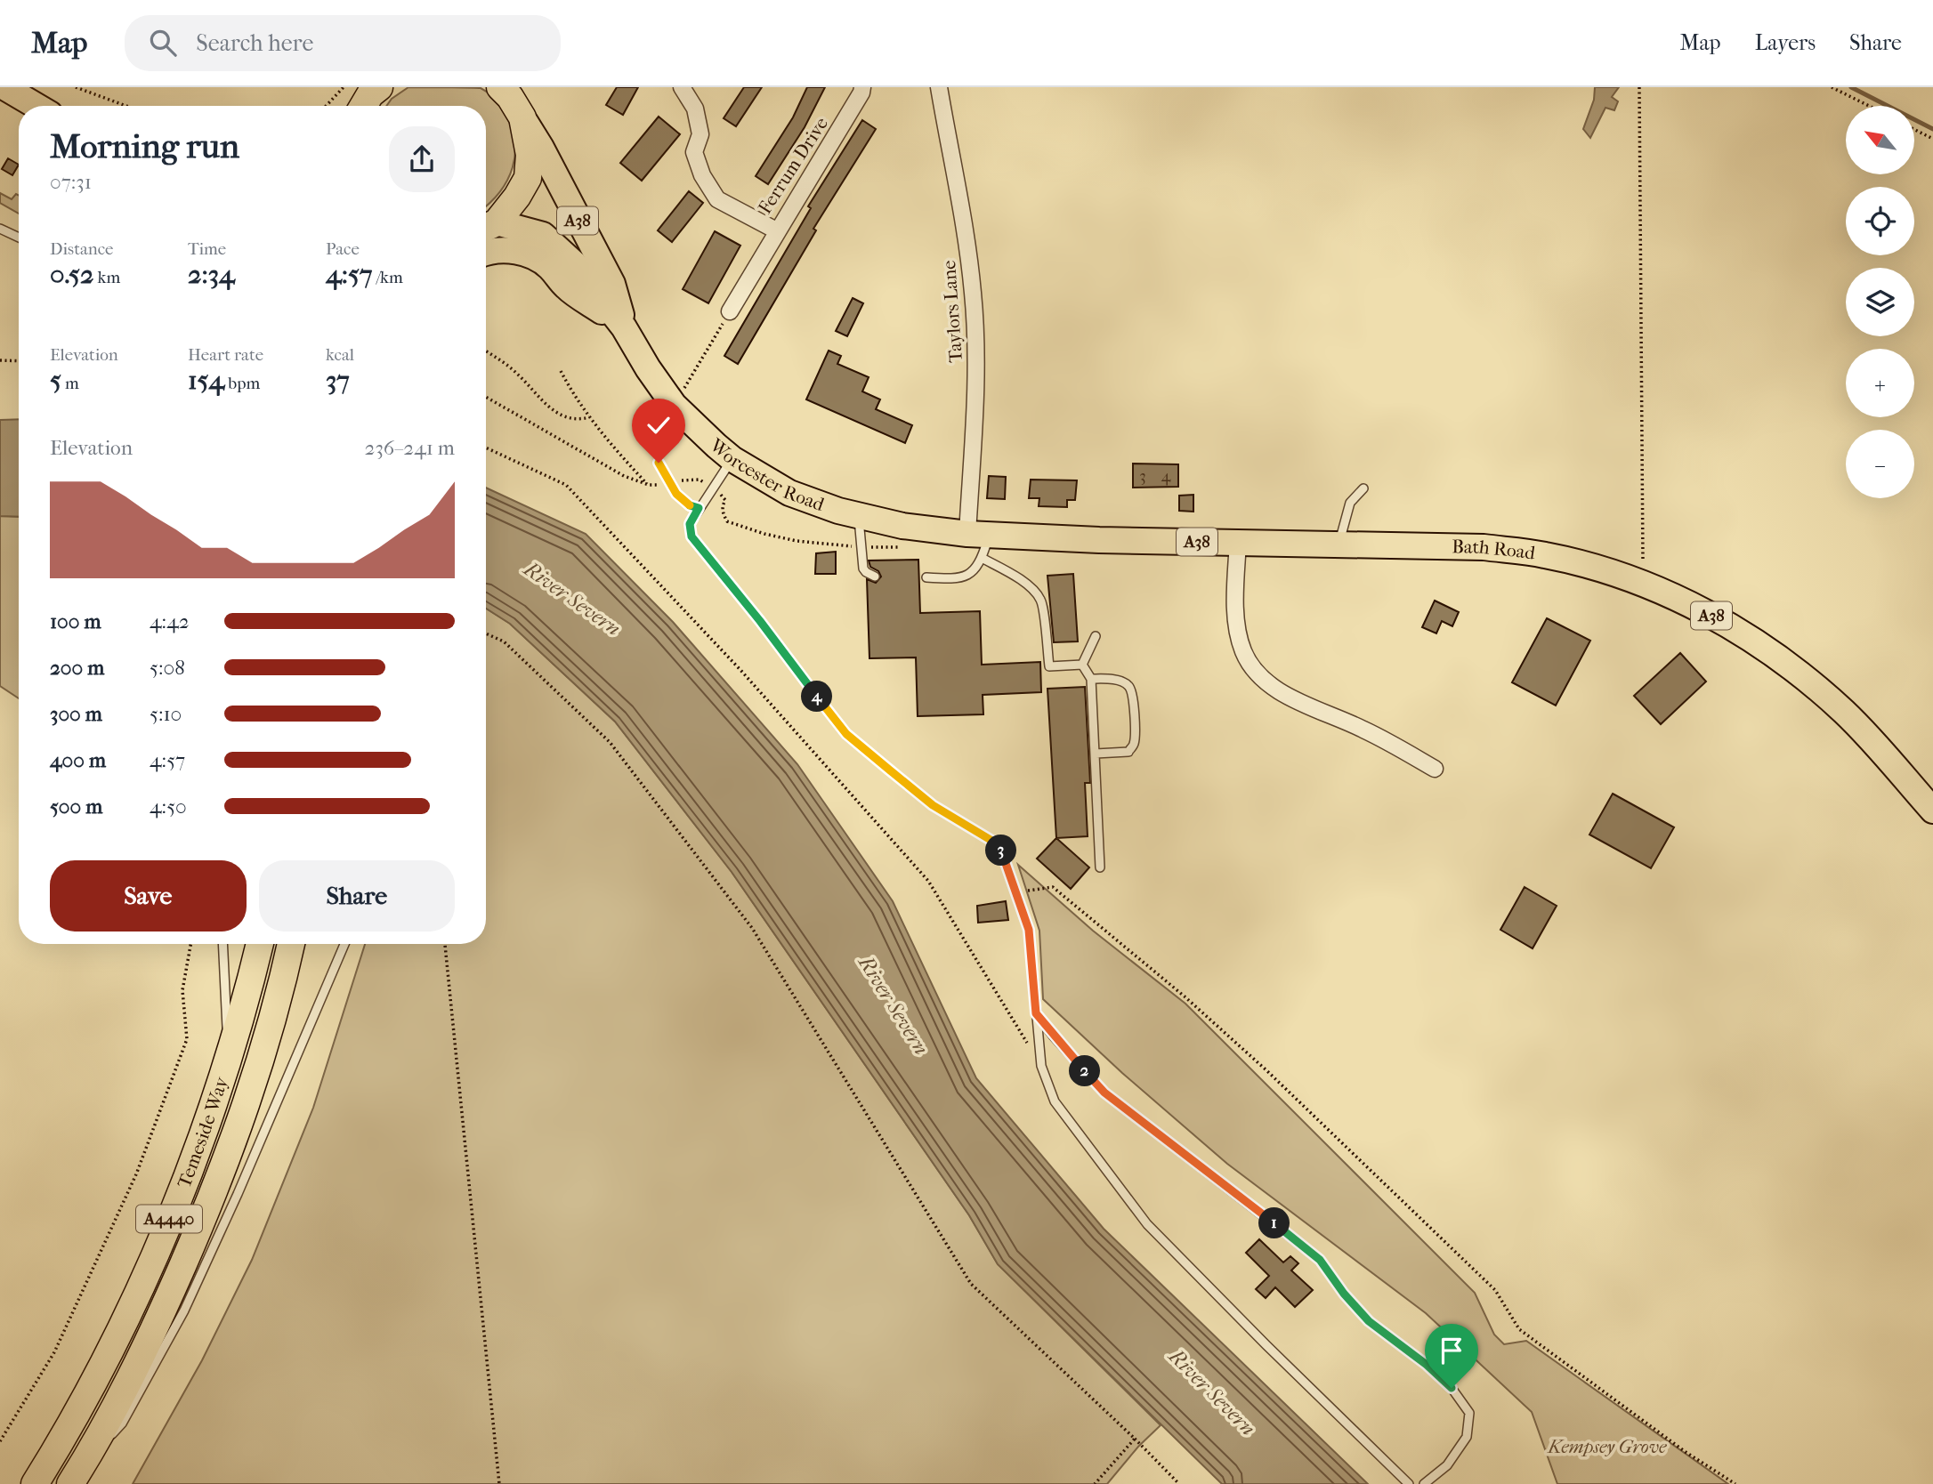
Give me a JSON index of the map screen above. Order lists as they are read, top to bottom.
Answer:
{
  "streets": {
    "highway": ["Temeside Way", "A4440"],
    "main road": ["A38", "Worcester Road", "Bath Road"],
    "street": ["Ferrum Drive", "Taylors Lane"]
  },
  "crossings": [
    ["Taylors Lane", "Worcester Road"],
    ["Taylors Lane", "Bath Road"],
    ["Worcester Road", "Bath Road"]
  ],
  "water": ["River Severn"],
  "parks": ["Kempsey Grove"],
  "house_numbers": ["3", "4"],
  "north": "top left",
  "page": {
    "header": "Map",
    "search": "Search here",
    "nav": ["Map", "Layers", "Share"],
    "map_buttons": ["+", "−"],
    "heading": ["Morning run", "07:31"],
    "stats": [
      ["Distance", "0.52 km"],
      ["Time", "2:34"],
      ["Pace", "4:57 /km"],
      ["Elevation", "5 m"],
      ["Heart rate", "154 bpm"],
      ["kcal", "37"]
    ],
    "chart": ["Elevation", "236–241 m"],
    "list": [
      {
        "name": "100 m",
        "note": "4:42"
      },
      {
        "name": "200 m",
        "note": "5:08"
      },
      {
        "name": "300 m",
        "note": "5:10"
      },
      {
        "name": "400 m",
        "note": "4:57"
      },
      {
        "name": "500 m",
        "note": "4:50"
      }
    ],
    "pins": [
      "4",
      "3",
      "2",
      "1"
    ],
    "buttons": ["Save", "Share"]
  }
}
